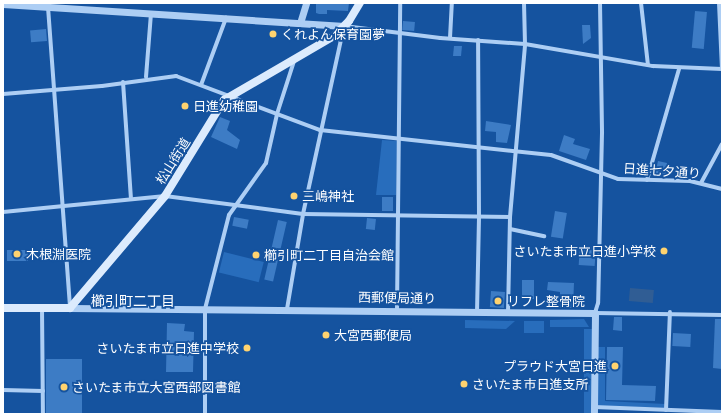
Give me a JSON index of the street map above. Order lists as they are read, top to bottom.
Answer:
{
  "streets": {
    "main road": ["松山街道"],
    "street": ["日進七夕通り", "西郵便局通り"]
  },
  "crossings": [
    ["松山街道", "日進七夕通り"],
    ["松山街道", "西郵便局通り"]
  ],
  "districts": ["櫛引町二丁目"],
  "places": [
    "くれよん保育園夢",
    "日進幼稚園",
    "三嶋神社",
    "さいたま市立日進小学校",
    "木根淵医院",
    "櫛引町二丁目自治会館",
    "リフレ整骨院",
    "大宮西郵便局",
    "さいたま市立日進中学校",
    "プラウド大宮日進",
    "さいたま市日進支所",
    "さいたま市立大宮西部図書館"
  ]
}
